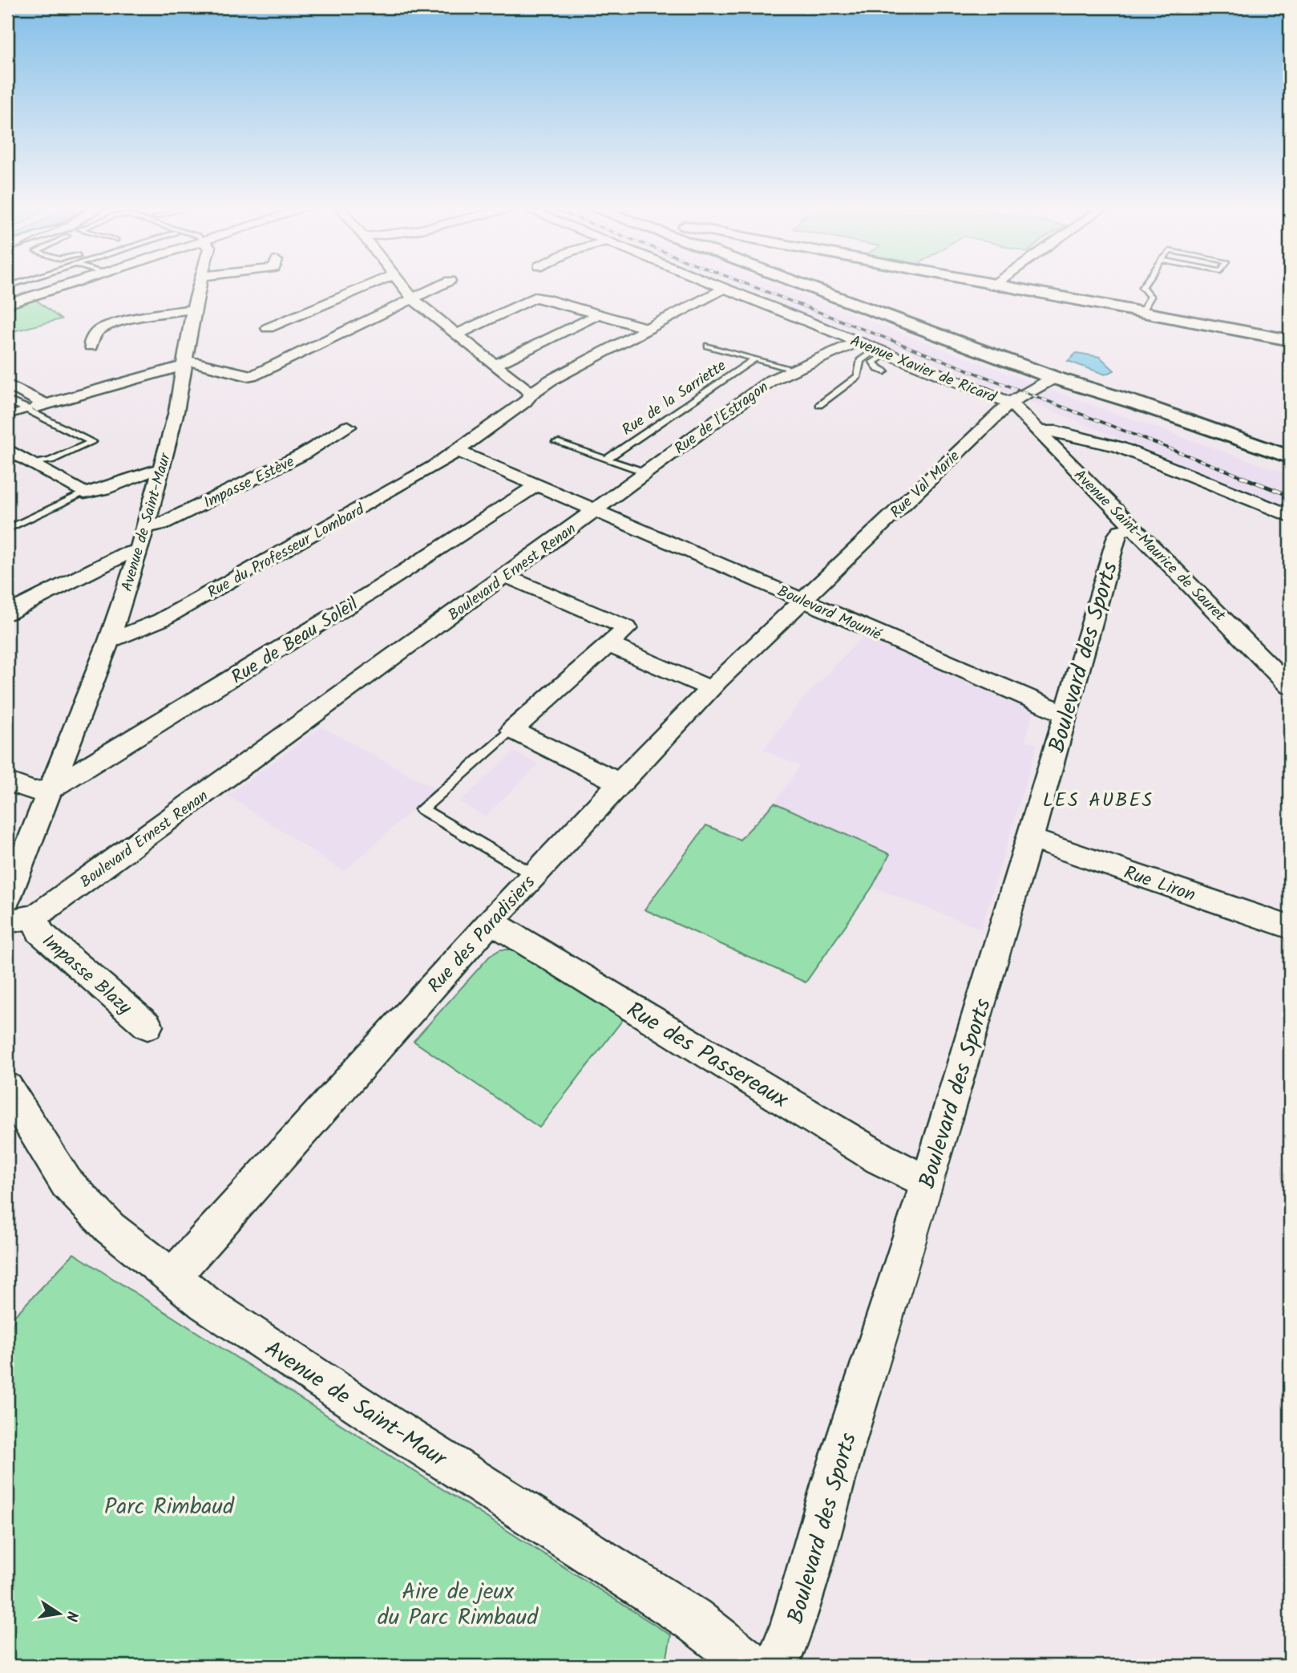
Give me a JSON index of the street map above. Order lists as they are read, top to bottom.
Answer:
{
  "streets": {
    "street": [
      "Avenue Xavier de Ricard",
      "Rue de l'Estragon",
      "Impasse Estève",
      "Rue Val Marie",
      "Avenue de Saint-Maur",
      "Avenue Saint-Maurice de Sauret",
      "Rue du Professeur Lombard",
      "Boulevard Ernest Renan",
      "Boulevard Mounié",
      "Rue de Beau Soleil",
      "Boulevard des Sports",
      "Rue Liron",
      "Rue des Paradisiers",
      "Impasse Blazy",
      "Rue des Passereaux"
    ],
    "lane": ["Rue de la Sarriette"]
  },
  "crossings": [
    ["Avenue Xavier de Ricard", "Rue de l'Estragon"],
    ["Avenue Xavier de Ricard", "Rue Val Marie"],
    ["Avenue Xavier de Ricard", "Avenue Saint-Maurice de Sauret"],
    ["Rue de l'Estragon", "Boulevard Ernest Renan"],
    ["Rue de l'Estragon", "Boulevard Mounié"],
    ["Impasse Estève", "Avenue de Saint-Maur"],
    ["Rue Val Marie", "Avenue Saint-Maurice de Sauret"],
    ["Rue Val Marie", "Boulevard Mounié"],
    ["Rue Val Marie", "Rue des Paradisiers"],
    ["Avenue de Saint-Maur", "Rue du Professeur Lombard"],
    ["Avenue de Saint-Maur", "Rue de Beau Soleil"],
    ["Avenue de Saint-Maur", "Rue des Paradisiers"],
    ["Avenue Saint-Maurice de Sauret", "Boulevard des Sports"],
    ["Rue du Professeur Lombard", "Boulevard Ernest Renan"],
    ["Boulevard Ernest Renan", "Boulevard Mounié"],
    ["Boulevard Ernest Renan", "Rue de Beau Soleil"],
    ["Boulevard Ernest Renan", "Impasse Blazy"],
    ["Boulevard Mounié", "Boulevard des Sports"],
    ["Boulevard Mounié", "Rue des Paradisiers"],
    ["Boulevard des Sports", "Rue Liron"],
    ["Boulevard des Sports", "Rue des Passereaux"],
    ["Rue des Paradisiers", "Rue des Passereaux"]
  ],
  "districts": ["LES AUBES"],
  "parks": ["Parc Rimbaud", "Aire de jeux du Parc Rimbaud"],
  "north": "right"
}
